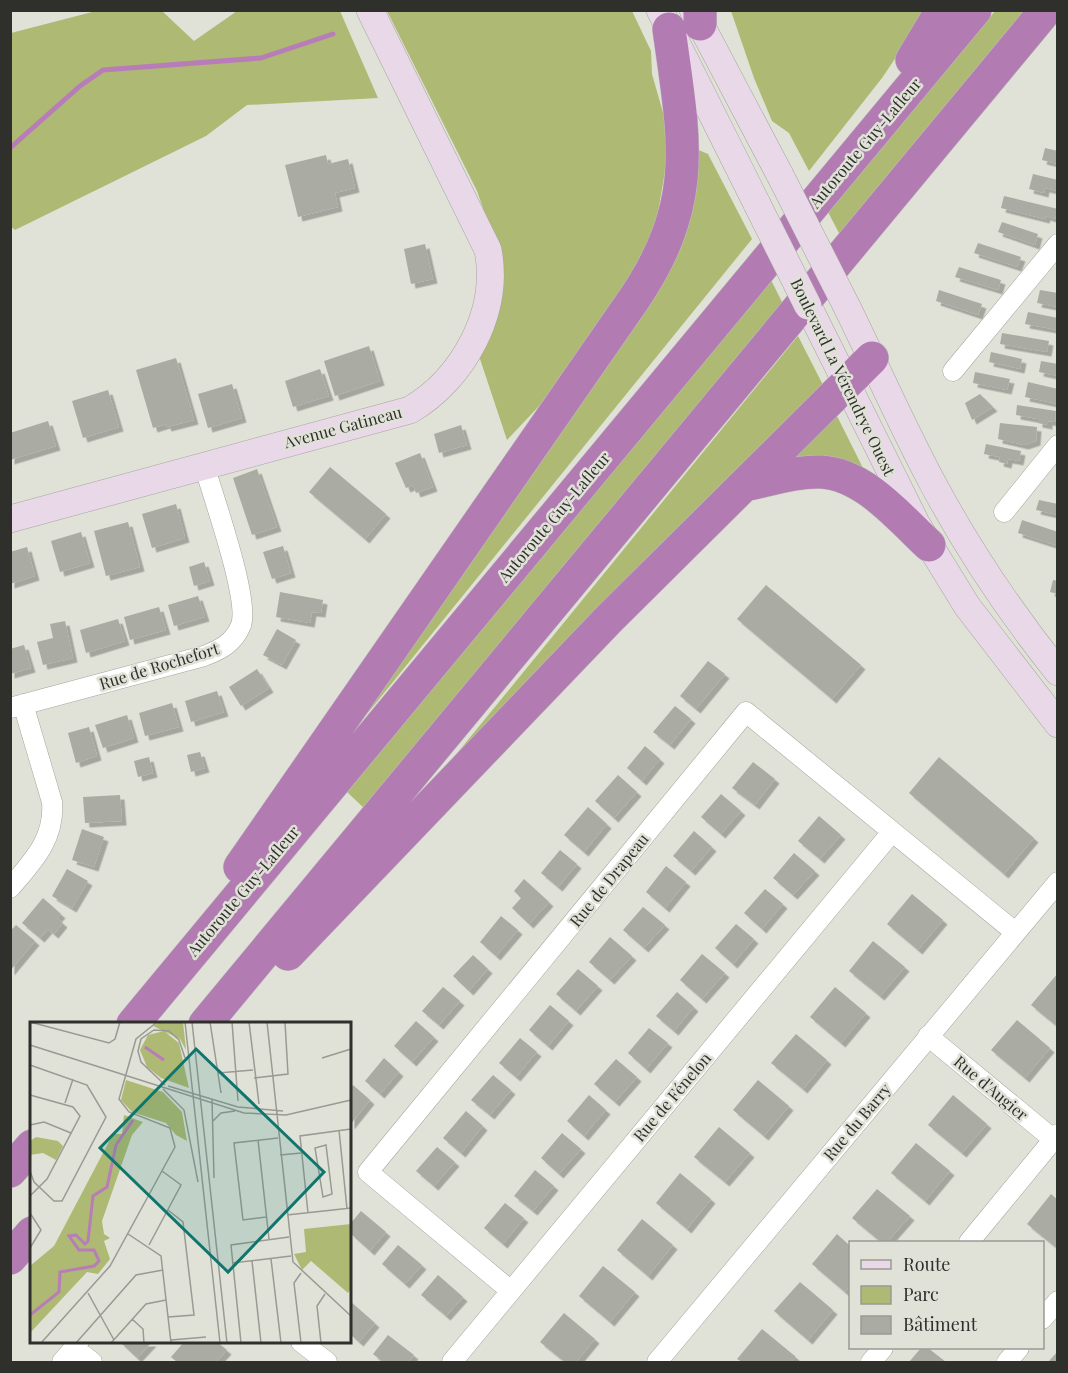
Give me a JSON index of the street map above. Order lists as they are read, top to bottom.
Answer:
{
  "streets": {
    "highway": ["Autoroute Guy-Lafleur"],
    "main road": ["Boulevard La Vérendrye Ouest", "Avenue Gatineau"],
    "street": [
      "Rue de Rochefort",
      "Rue de Drapeau",
      "Rue d'Augier",
      "Rue de Fénelon",
      "Rue du Barry"
    ]
  },
  "crossings": [
    ["Avenue Gatineau", "Rue de Rochefort"],
    ["Rue de Drapeau", "Rue de Fénelon"],
    ["Rue de Drapeau", "Rue du Barry"],
    ["Rue d'Augier", "Rue du Barry"]
  ],
  "legend": ["Route", "Parc", "Bâtiment"]
}
